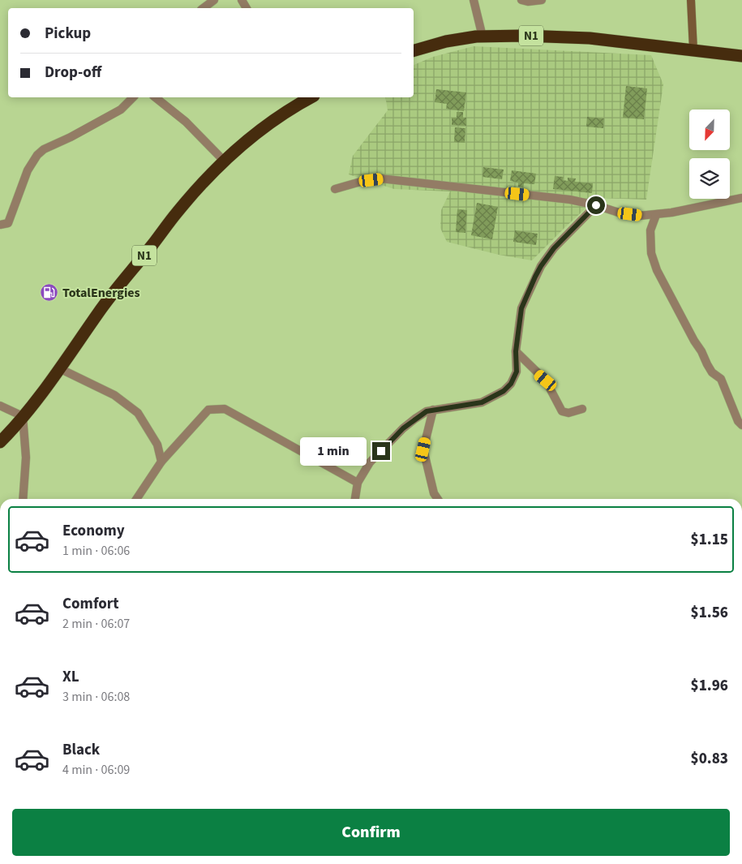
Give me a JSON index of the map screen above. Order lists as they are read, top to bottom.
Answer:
{
  "streets": {
    "highway": ["N1"]
  },
  "places": {
    "fuel station": ["TotalEnergies"]
  },
  "north": "bottom left",
  "page": {
    "banner": ["Pickup", "Drop-off"],
    "bubble": "1 min",
    "list": [
      {
        "name": "Economy",
        "note": "1 min · 06:06",
        "value": "$1.15"
      },
      {
        "name": "Comfort",
        "note": "2 min · 06:07",
        "value": "$1.56"
      },
      {
        "name": "XL",
        "note": "3 min · 06:08",
        "value": "$1.96"
      },
      {
        "name": "Black",
        "note": "4 min · 06:09",
        "value": "$0.83"
      }
    ],
    "buttons": "Confirm"
  }
}
